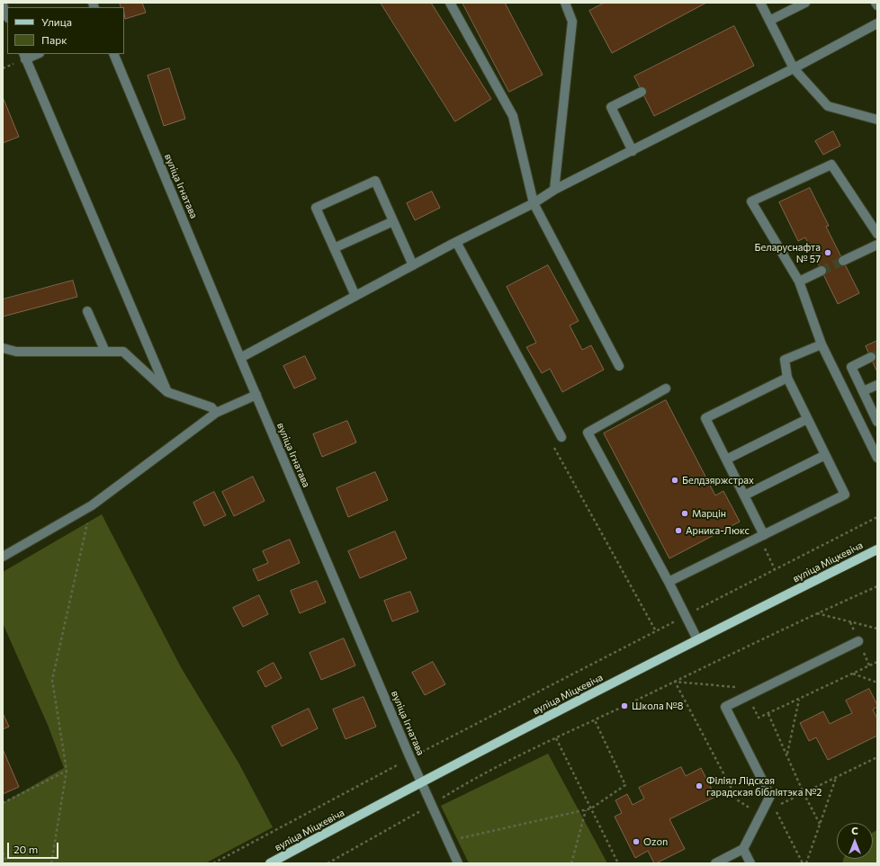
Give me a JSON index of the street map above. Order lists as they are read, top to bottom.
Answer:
{
  "streets": {
    "main road": ["вуліца Міцкевіча"],
    "street": ["вуліца Ігнатава"]
  },
  "crossings": [
    ["вуліца Ігнатава", "вуліца Міцкевіча"]
  ],
  "places": [
    "Беларуснафта № 57",
    "Белдзяржстрах",
    "Марцін",
    "Арника-Люкс",
    "Школа №8",
    "Філіял Лідская гарадская бібліятэка №2",
    "Ozon"
  ],
  "legend": ["Улица", "Парк"],
  "scale_bar": "20 m",
  "north": "top"
}
